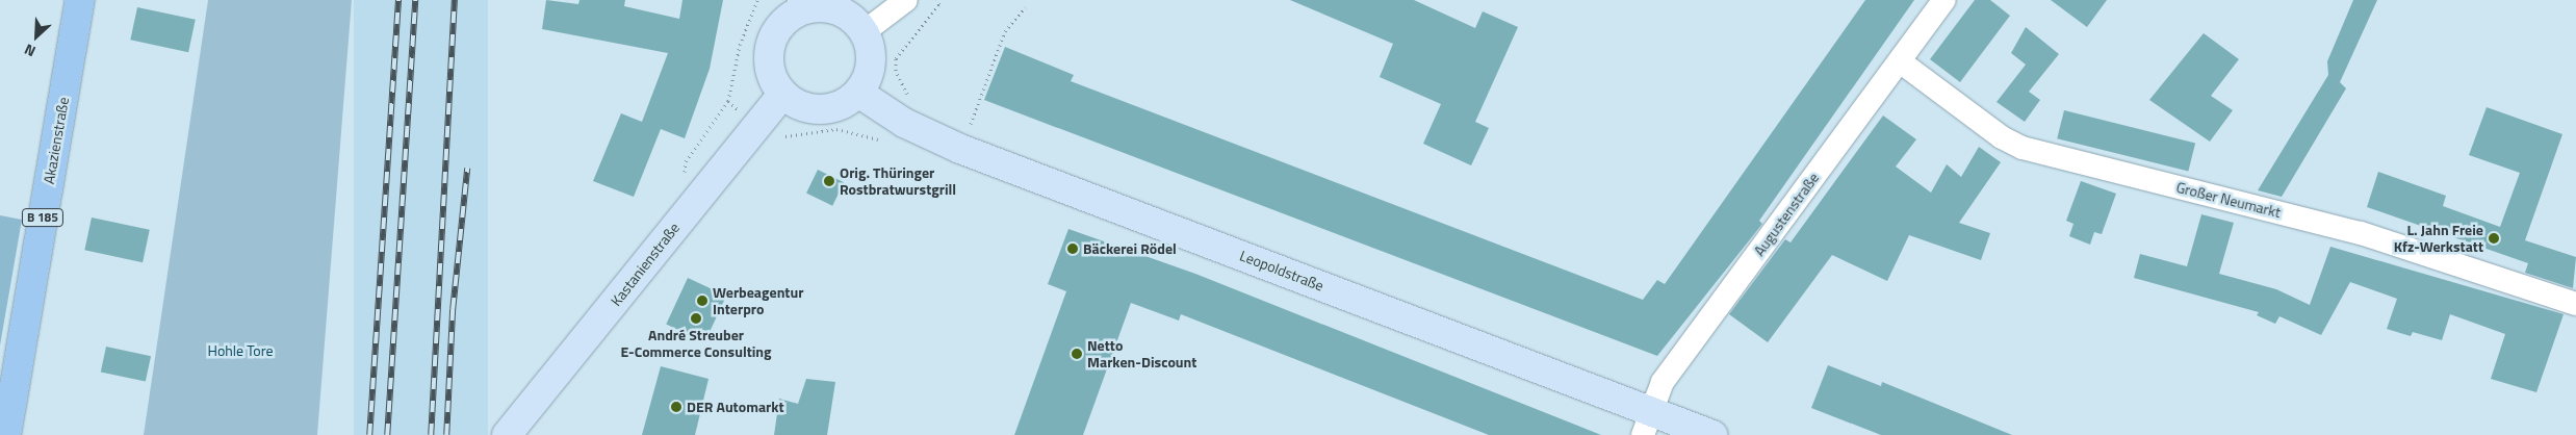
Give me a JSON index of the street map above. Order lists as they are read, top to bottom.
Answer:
{
  "streets": {
    "main road": [
      "Akazienstraße",
      "B 185",
      "Kastanienstraße",
      "Leopoldstraße"
    ],
    "street": ["Großer Neumarkt", "Augustenstraße"]
  },
  "crossings": [
    ["Großer Neumarkt", "Augustenstraße"],
    ["Augustenstraße", "Leopoldstraße"],
    ["Kastanienstraße", "Leopoldstraße"]
  ],
  "parks": ["Hohle Tore"],
  "places": [
    "Orig. Thüringer Rostbratwurstgrill",
    "L. Jahn Freie Kfz-Werkstatt",
    "Bäckerei Rödel",
    "Werbeagentur Interpro",
    "André Streuber E-Commerce Consulting",
    "Netto Marken-Discount",
    "DER Automarkt"
  ],
  "north": "bottom left"
}
